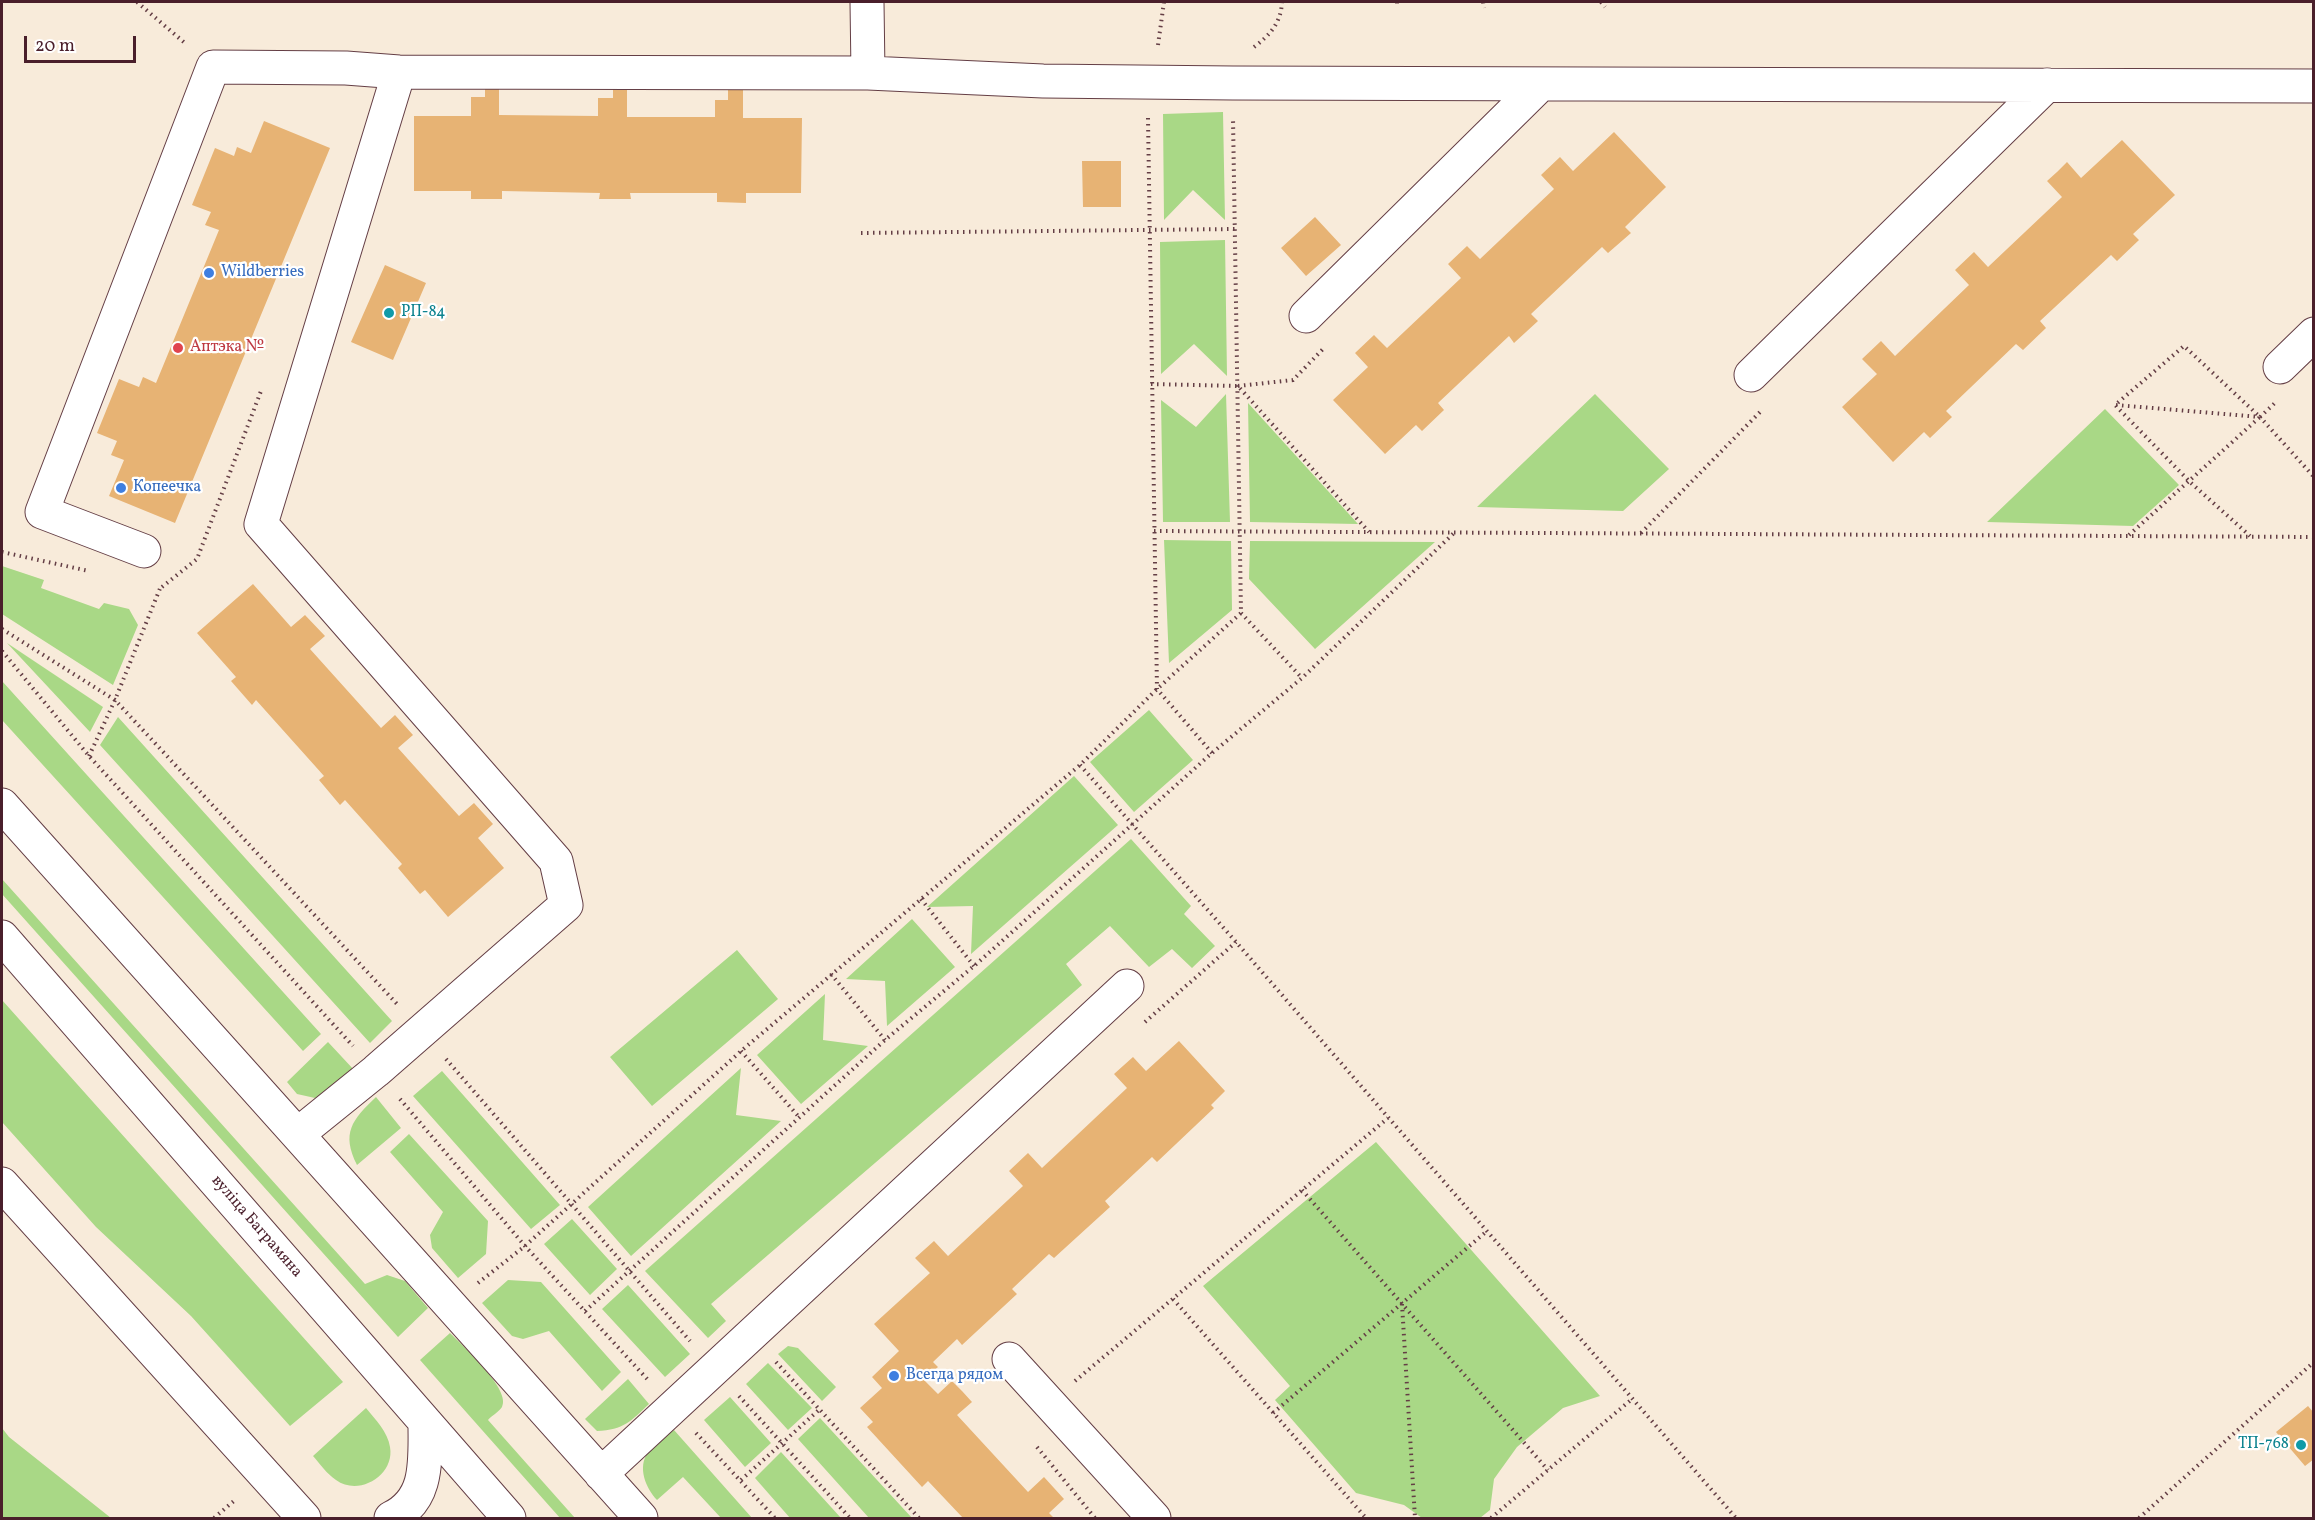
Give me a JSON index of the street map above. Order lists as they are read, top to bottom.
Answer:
{
  "streets": {
    "street": ["вуліца Баграмяна"]
  },
  "places": [
    "Wildberries",
    "РП-84",
    "Аптэка №",
    "Копеечка",
    "Всегда рядом",
    "ТП-768"
  ],
  "scale_bar": "20 m"
}
